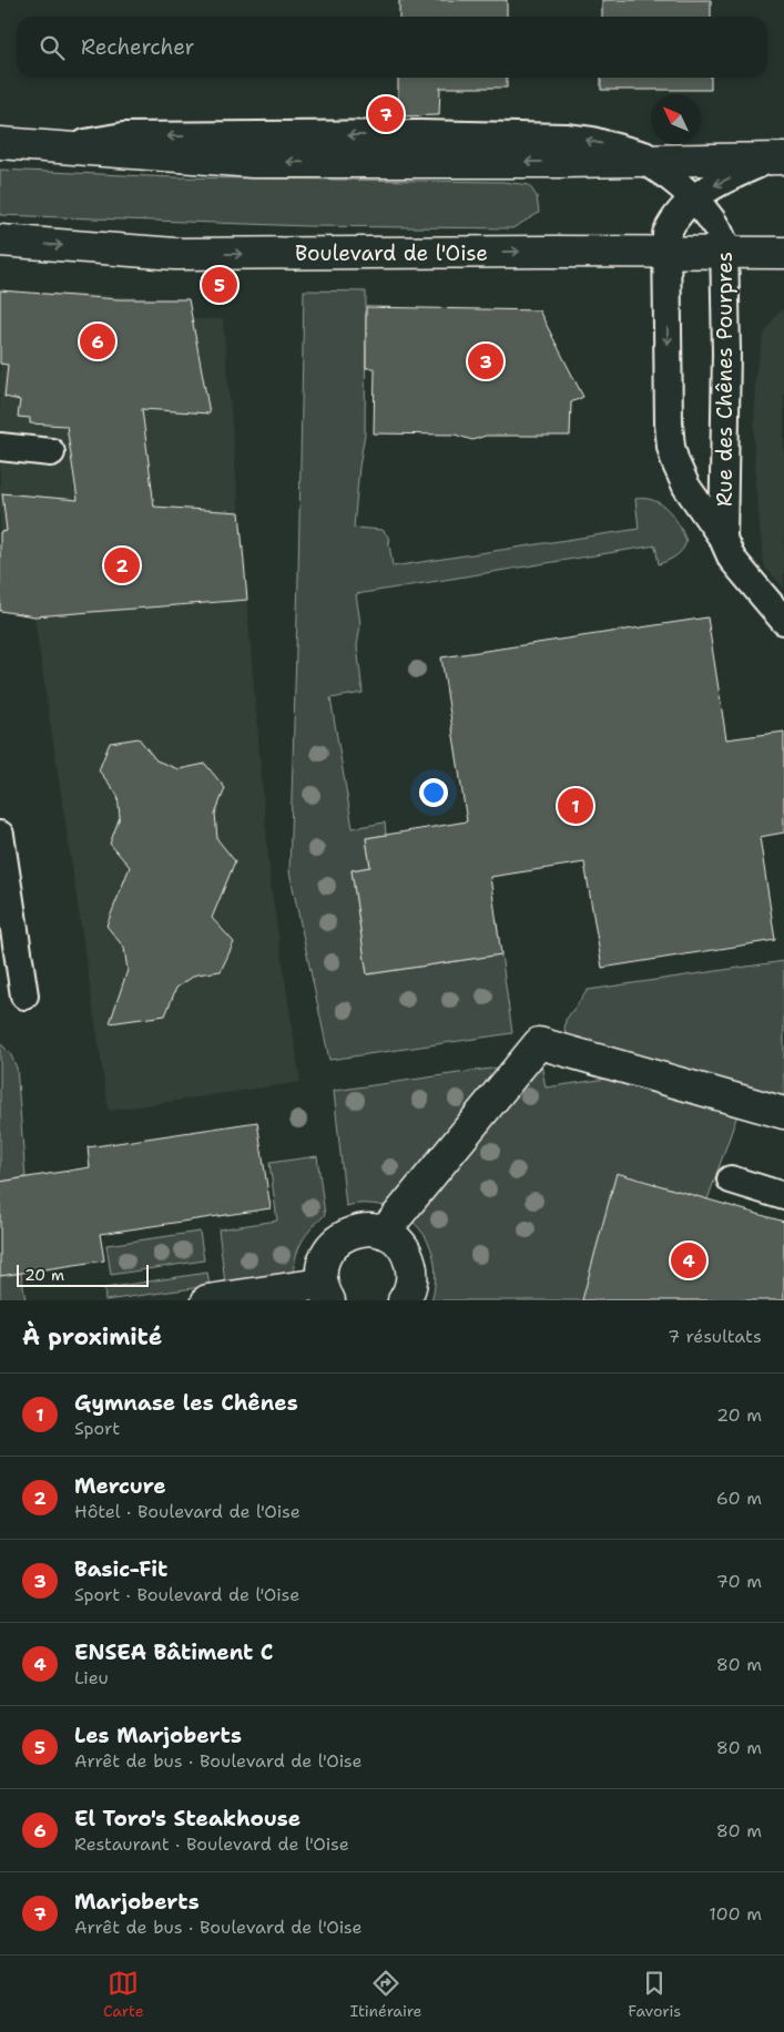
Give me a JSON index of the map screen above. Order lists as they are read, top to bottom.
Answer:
{
  "streets": {
    "main road": ["Boulevard de l'Oise"],
    "lane": ["Rue des Chênes Pourpres"]
  },
  "crossings": [
    ["Boulevard de l'Oise", "Rue des Chênes Pourpres"]
  ],
  "scale_bar": "20 m",
  "north": "top left",
  "page": {
    "search": "Rechercher",
    "pins": [
      "7",
      "5",
      "6",
      "3",
      "2",
      "1",
      "4"
    ],
    "scale": "20 m",
    "heading": ["À proximité", "7 résultats"],
    "list": [
      {
        "mark": "1",
        "name": "Gymnase les Chênes",
        "note": "Sport",
        "value": "20 m"
      },
      {
        "mark": "2",
        "name": "Mercure",
        "note": "Hôtel · Boulevard de l'Oise",
        "value": "60 m"
      },
      {
        "mark": "3",
        "name": "Basic-Fit",
        "note": "Sport · Boulevard de l'Oise",
        "value": "70 m"
      },
      {
        "mark": "4",
        "name": "ENSEA Bâtiment C",
        "note": "Lieu",
        "value": "80 m"
      },
      {
        "mark": "5",
        "name": "Les Marjoberts",
        "note": "Arrêt de bus · Boulevard de l'Oise",
        "value": "80 m"
      },
      {
        "mark": "6",
        "name": "El Toro's Steakhouse",
        "note": "Restaurant · Boulevard de l'Oise",
        "value": "80 m"
      },
      {
        "mark": "7",
        "name": "Marjoberts",
        "note": "Arrêt de bus · Boulevard de l'Oise",
        "value": "100 m"
      }
    ],
    "nav": ["Carte", "Itinéraire", "Favoris"]
  }
}
